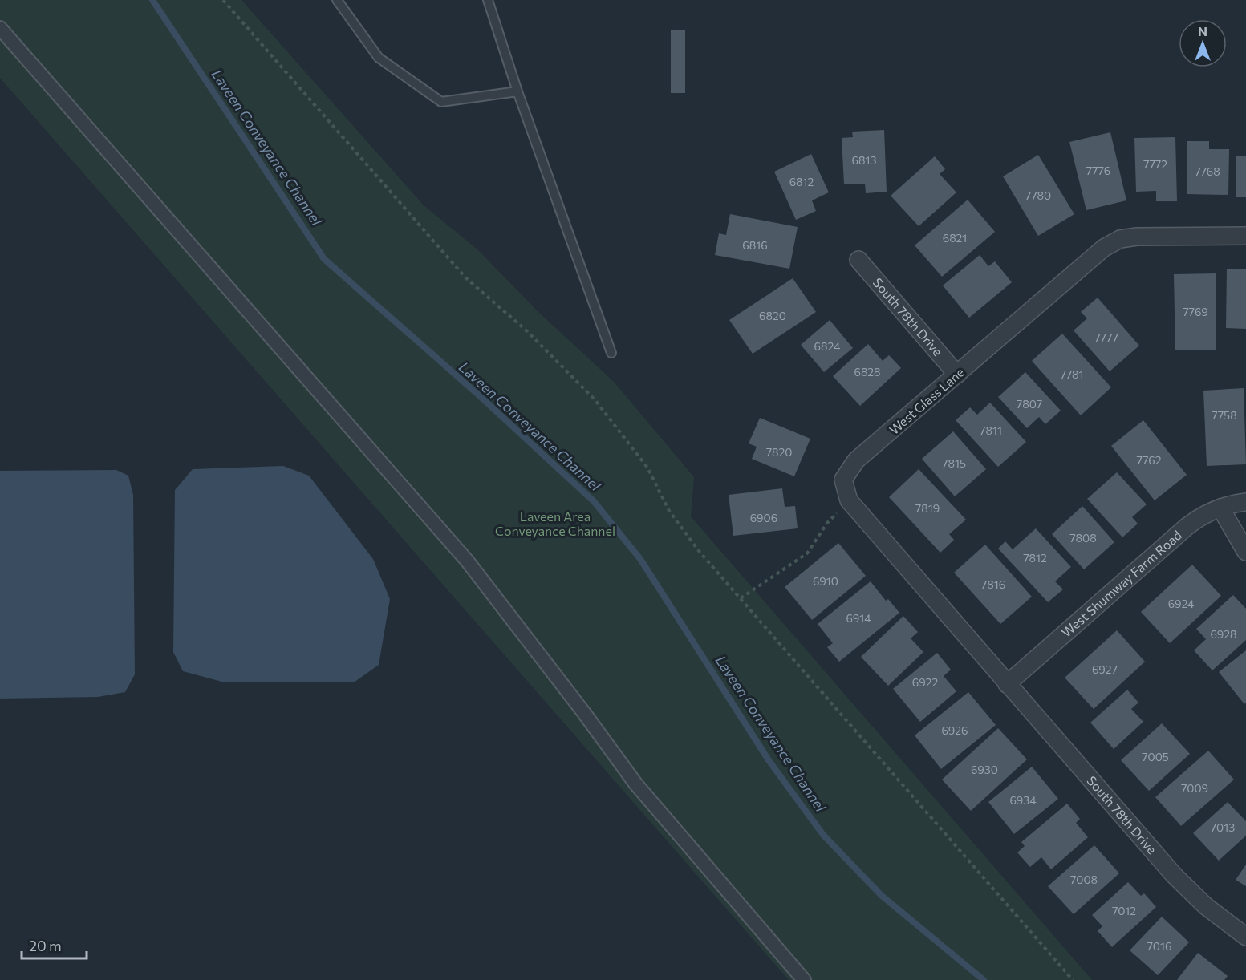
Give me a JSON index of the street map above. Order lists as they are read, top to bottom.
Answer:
{
  "streets": {
    "street": ["South 78th Drive", "West Glass Lane", "West Shumway Farm Road"]
  },
  "crossings": [
    ["South 78th Drive", "West Glass Lane"],
    ["South 78th Drive", "West Shumway Farm Road"]
  ],
  "water": ["Laveen Conveyance Channel"],
  "parks": ["Laveen Area Conveyance Channel"],
  "house_numbers": [
    "6813",
    "7772",
    "7776",
    "7768",
    "6812",
    "7780",
    "6821",
    "6816",
    "7769",
    "6820",
    "7777",
    "6824",
    "6828",
    "7781",
    "7807",
    "7758",
    "7811",
    "7820",
    "7762",
    "7815",
    "7819",
    "6906",
    "7808",
    "7812",
    "6910",
    "7816",
    "6924",
    "6914",
    "6928",
    "6927",
    "6922",
    "6926",
    "7005",
    "6930",
    "7009",
    "6934",
    "7013",
    "7008",
    "7012",
    "7016"
  ],
  "scale_bar": "20 m",
  "north": "top"
}
